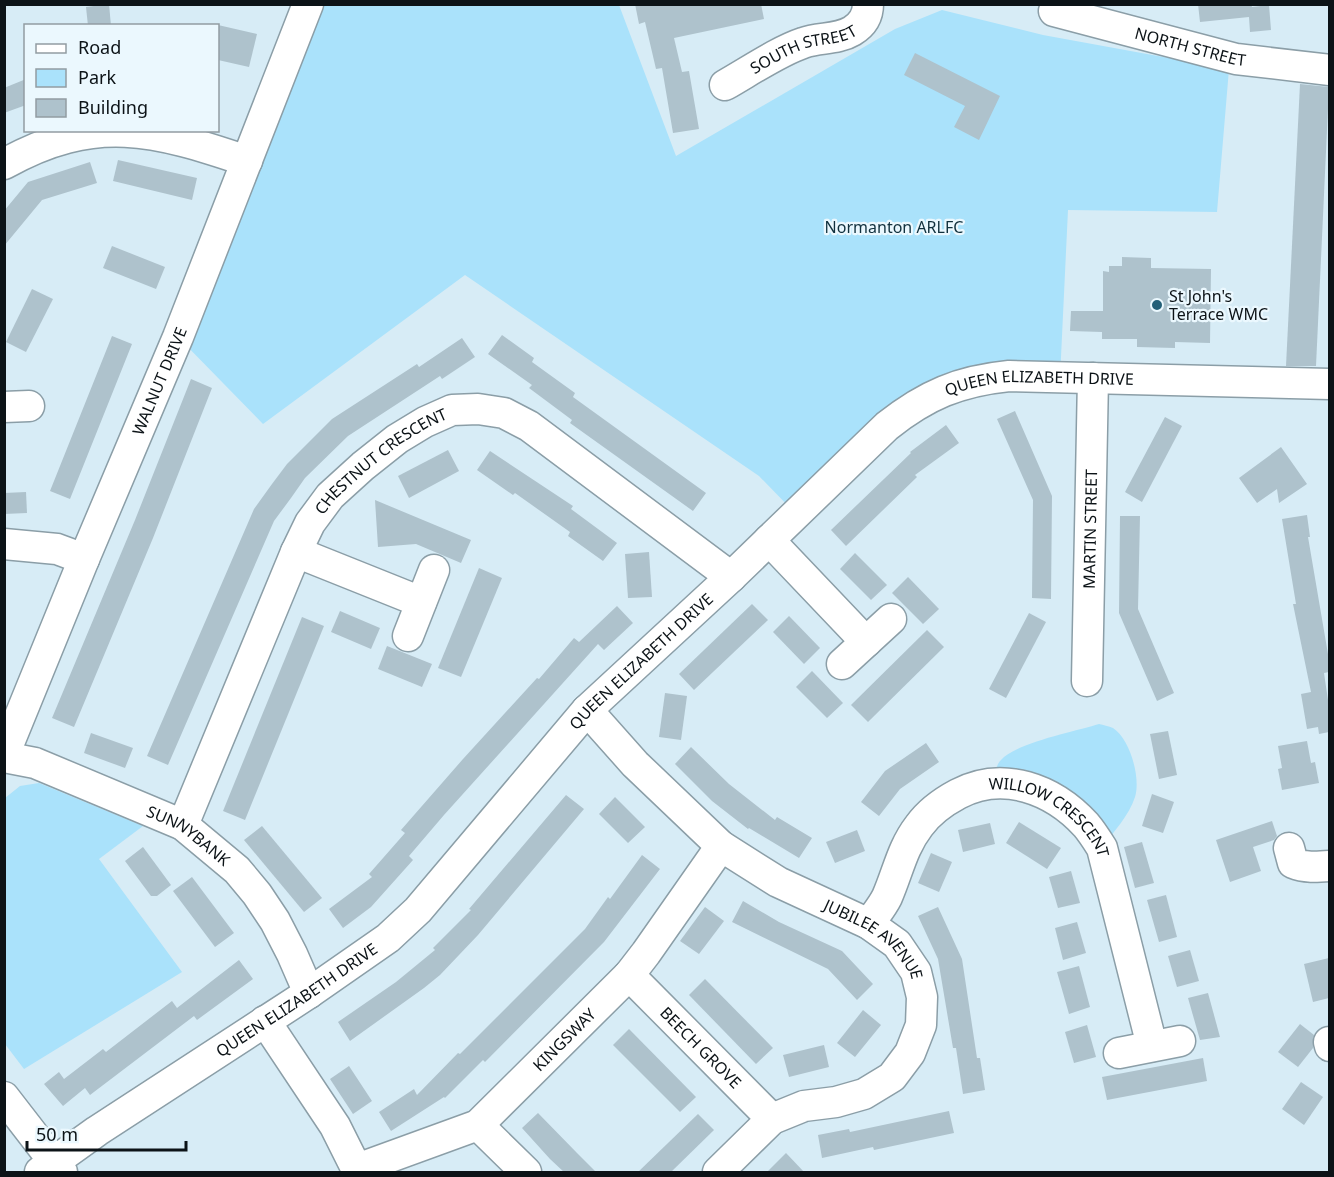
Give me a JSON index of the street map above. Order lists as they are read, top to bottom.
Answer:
{
  "streets": {
    "street": [
      "NORTH STREET",
      "SOUTH STREET",
      "WALNUT DRIVE",
      "QUEEN ELIZABETH DRIVE",
      "CHESTNUT CRESCENT",
      "MARTIN STREET",
      "WILLOW CRESCENT",
      "SUNNYBANK",
      "JUBILEE AVENUE",
      "KINGSWAY",
      "BEECH GROVE"
    ]
  },
  "crossings": [
    ["WALNUT DRIVE", "SUNNYBANK"],
    ["QUEEN ELIZABETH DRIVE", "CHESTNUT CRESCENT"],
    ["QUEEN ELIZABETH DRIVE", "MARTIN STREET"],
    ["QUEEN ELIZABETH DRIVE", "SUNNYBANK"],
    ["QUEEN ELIZABETH DRIVE", "JUBILEE AVENUE"],
    ["CHESTNUT CRESCENT", "SUNNYBANK"],
    ["WILLOW CRESCENT", "JUBILEE AVENUE"],
    ["JUBILEE AVENUE", "KINGSWAY"],
    ["JUBILEE AVENUE", "BEECH GROVE"],
    ["KINGSWAY", "BEECH GROVE"]
  ],
  "parks": ["Normanton ARLFC"],
  "places": ["St John's Terrace WMC"],
  "legend": ["Road", "Park", "Building"],
  "scale_bar": "50 m"
}
